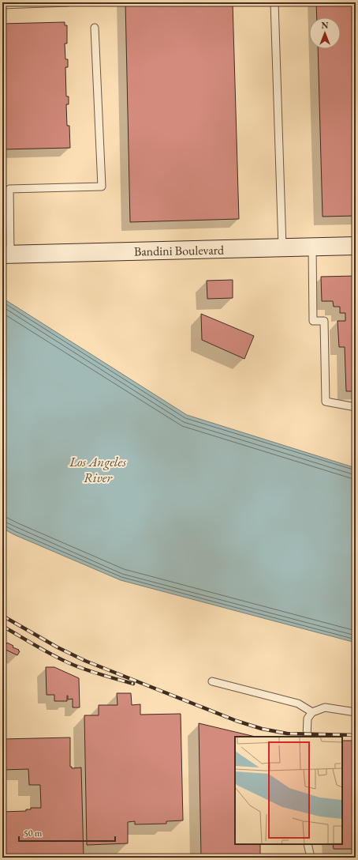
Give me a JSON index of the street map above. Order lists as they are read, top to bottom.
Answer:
{
  "streets": {
    "main road": ["Bandini Boulevard"]
  },
  "water": ["Los Angeles River"],
  "scale_bar": "50 m",
  "north": "top"
}
